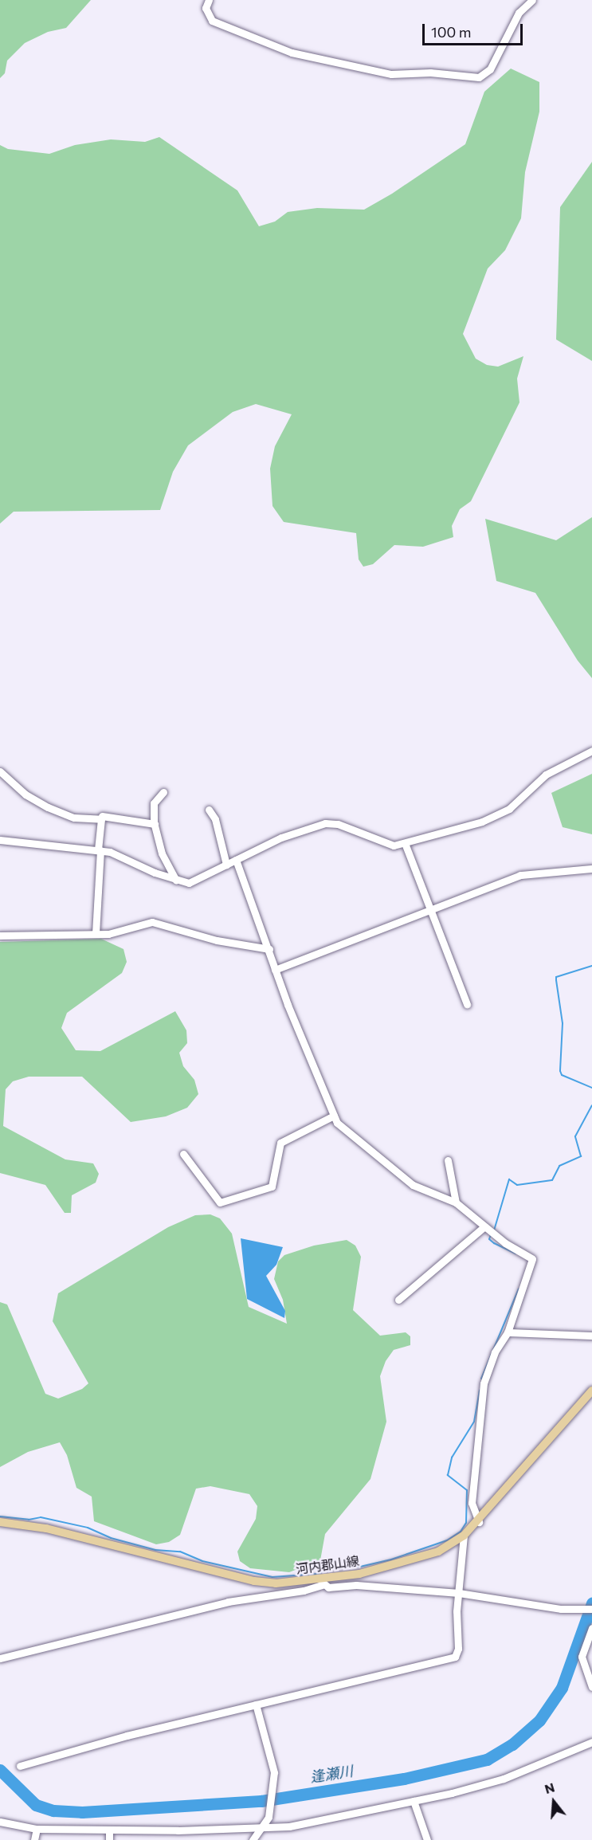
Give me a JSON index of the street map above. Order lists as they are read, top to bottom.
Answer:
{
  "streets": {
    "main road": ["河内郡山線"]
  },
  "water": ["逢瀬川"],
  "scale_bar": "100 m",
  "north": "top"
}
